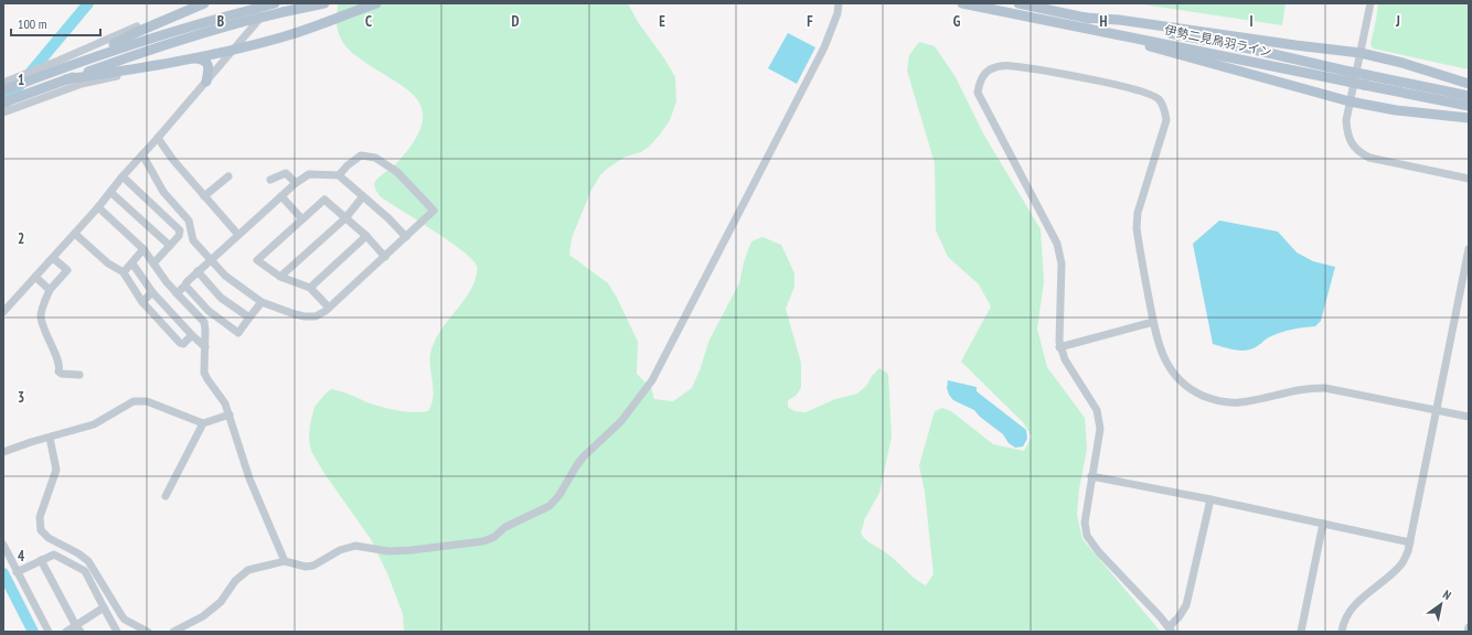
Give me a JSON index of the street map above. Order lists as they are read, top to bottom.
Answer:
{
  "streets": {
    "main road": ["伊勢二見鳥羽ライン"]
  },
  "scale_bar": "100 m",
  "north": "top right",
  "grid": {
    "columns": [
      "B",
      "C",
      "D",
      "E",
      "F",
      "G",
      "H",
      "I",
      "J"
    ],
    "rows": [
      "1",
      "2",
      "3",
      "4"
    ]
  }
}
